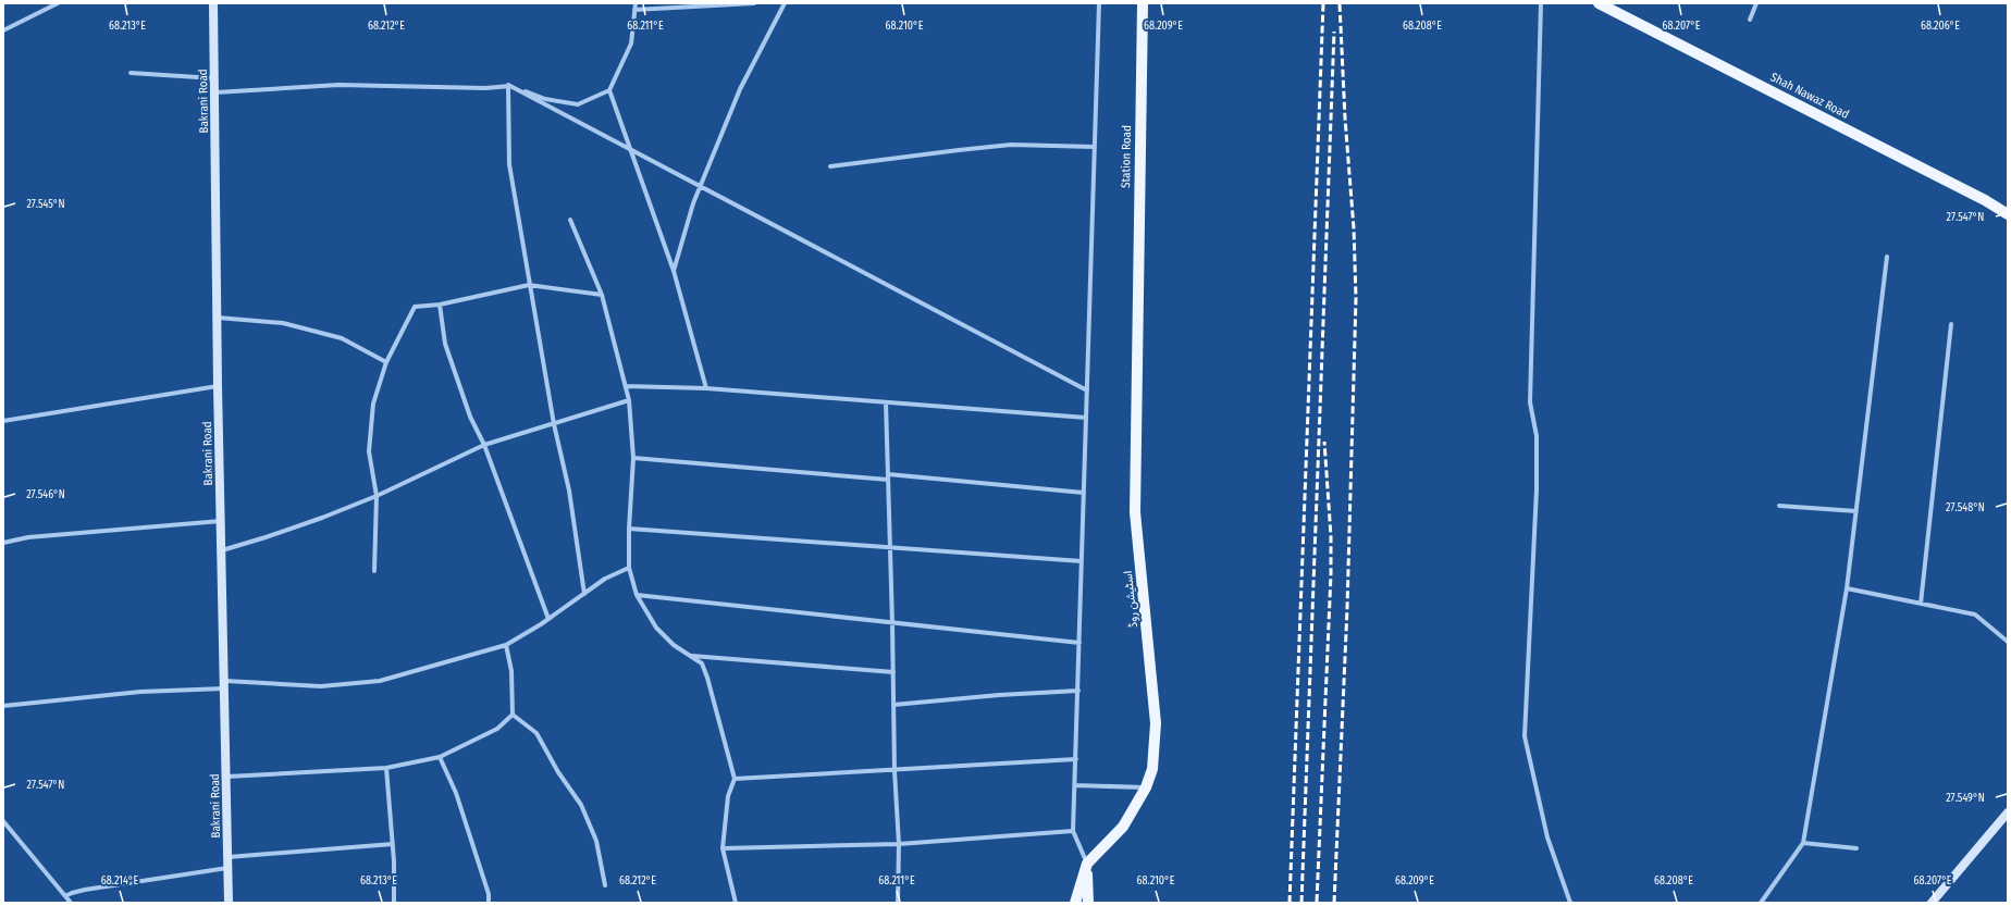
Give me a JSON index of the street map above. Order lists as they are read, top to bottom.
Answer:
{
  "streets": {
    "main road": ["Shah Nawaz Road", "Station Road", "اسٹیشن روڈ"],
    "street": ["Bakrani Road"]
  },
  "crossings": [
    ["Station Road", "اسٹیشن روڈ"]
  ],
  "coordinates": [
    "68.213°E",
    "68.212°E",
    "68.211°E",
    "68.210°E",
    "68.209°E",
    "68.208°E",
    "68.207°E",
    "68.206°E",
    "27.545°N",
    "27.547°N",
    "27.546°N",
    "27.548°N",
    "27.549°N",
    "68.214°E"
  ]
}
